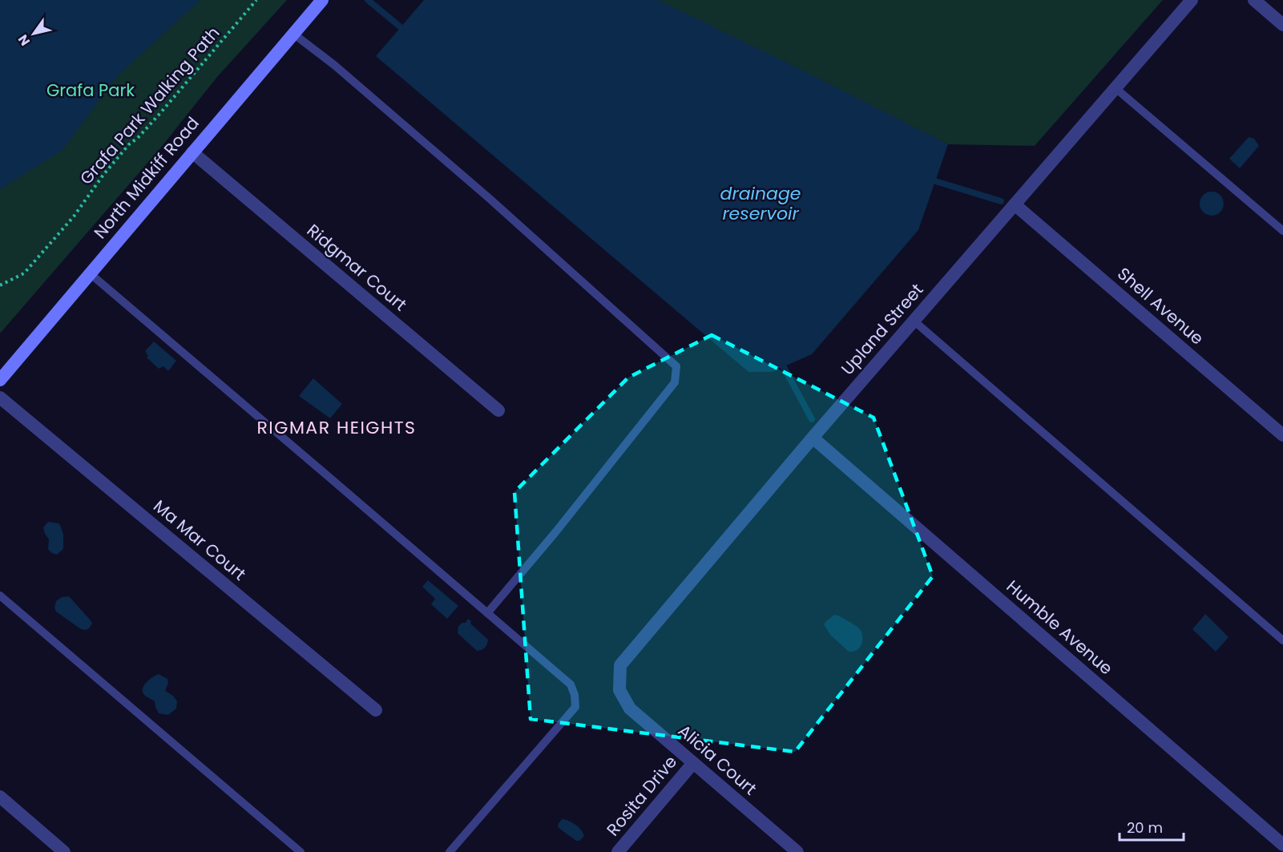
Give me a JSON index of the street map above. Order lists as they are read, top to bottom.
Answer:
{
  "streets": {
    "main road": ["North Midkiff Road"],
    "street": [
      "Ridgmar Court",
      "Shell Avenue",
      "Upland Street",
      "Ma Mar Court",
      "Humble Avenue",
      "Alicia Court",
      "Rosita Drive"
    ],
    "path": ["Grafa Park Walking Path"]
  },
  "crossings": [
    ["North Midkiff Road", "Ridgmar Court"],
    ["Shell Avenue", "Upland Street"],
    ["Upland Street", "Humble Avenue"],
    ["Upland Street", "Alicia Court"],
    ["Alicia Court", "Rosita Drive"]
  ],
  "districts": ["RIGMAR HEIGHTS"],
  "water": ["drainage reservoir"],
  "parks": ["Grafa Park"],
  "scale_bar": "20 m",
  "north": "bottom left"
}
